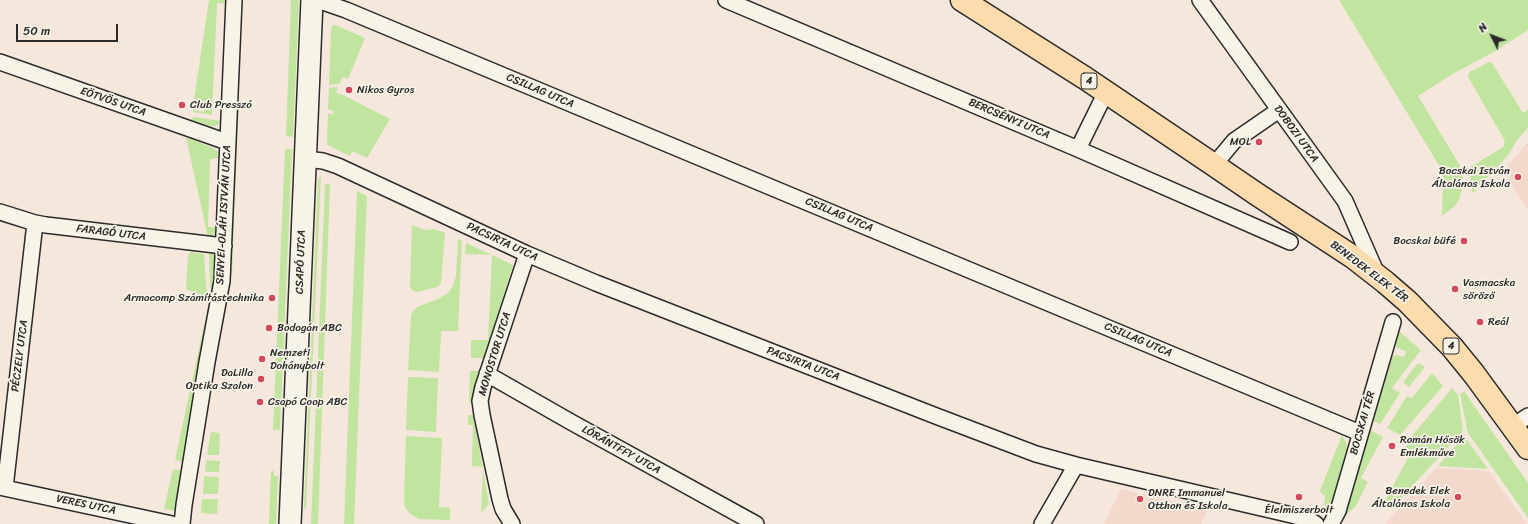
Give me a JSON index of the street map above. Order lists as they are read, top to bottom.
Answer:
{
  "streets": {
    "main road": ["4", "BENEDEK ELEK TÉR"],
    "street": [
      "CSILLAG UTCA",
      "EÖTVÖS UTCA",
      "BERCSÉNYI UTCA",
      "DOBOZI UTCA",
      "SENYEI-OLÁH ISTVÁN UTCA",
      "FARAGÓ UTCA",
      "PACSIRTA UTCA",
      "CSAPÓ UTCA",
      "MONOSTOR UTCA",
      "PÉCZELY UTCA",
      "BOCSKAI TÉR",
      "LÓRÁNTFFY UTCA",
      "VERES UTCA"
    ]
  },
  "crossings": [
    ["4", "BENEDEK ELEK TÉR"],
    ["CSILLAG UTCA", "BOCSKAI TÉR"],
    ["EÖTVÖS UTCA", "SENYEI-OLÁH ISTVÁN UTCA"],
    ["DOBOZI UTCA", "BENEDEK ELEK TÉR"],
    ["SENYEI-OLÁH ISTVÁN UTCA", "FARAGÓ UTCA"],
    ["FARAGÓ UTCA", "PÉCZELY UTCA"],
    ["PACSIRTA UTCA", "CSAPÓ UTCA"],
    ["PACSIRTA UTCA", "MONOSTOR UTCA"],
    ["MONOSTOR UTCA", "LÓRÁNTFFY UTCA"],
    ["PÉCZELY UTCA", "VERES UTCA"]
  ],
  "places": [
    "Nikos Gyros",
    "Club Presszó",
    "MOL",
    "Bocskai István Általános Iskola",
    "Bocskai büfé",
    "Vasmacska söröző",
    "Armacomp Számítástechnika",
    "Reál",
    "Bodogán ABC",
    "Nemzeti Dohánybolt",
    "DaLilla Optika Szalon",
    "Csapó Coop ABC",
    "Román Hősök Emlékműve",
    "Élelmiszerbolt",
    "Benedek Elek Általános Iskola",
    "DNRE Immanuel Otthon és Iskola"
  ],
  "scale_bar": "50 m",
  "north": "top left"
}
